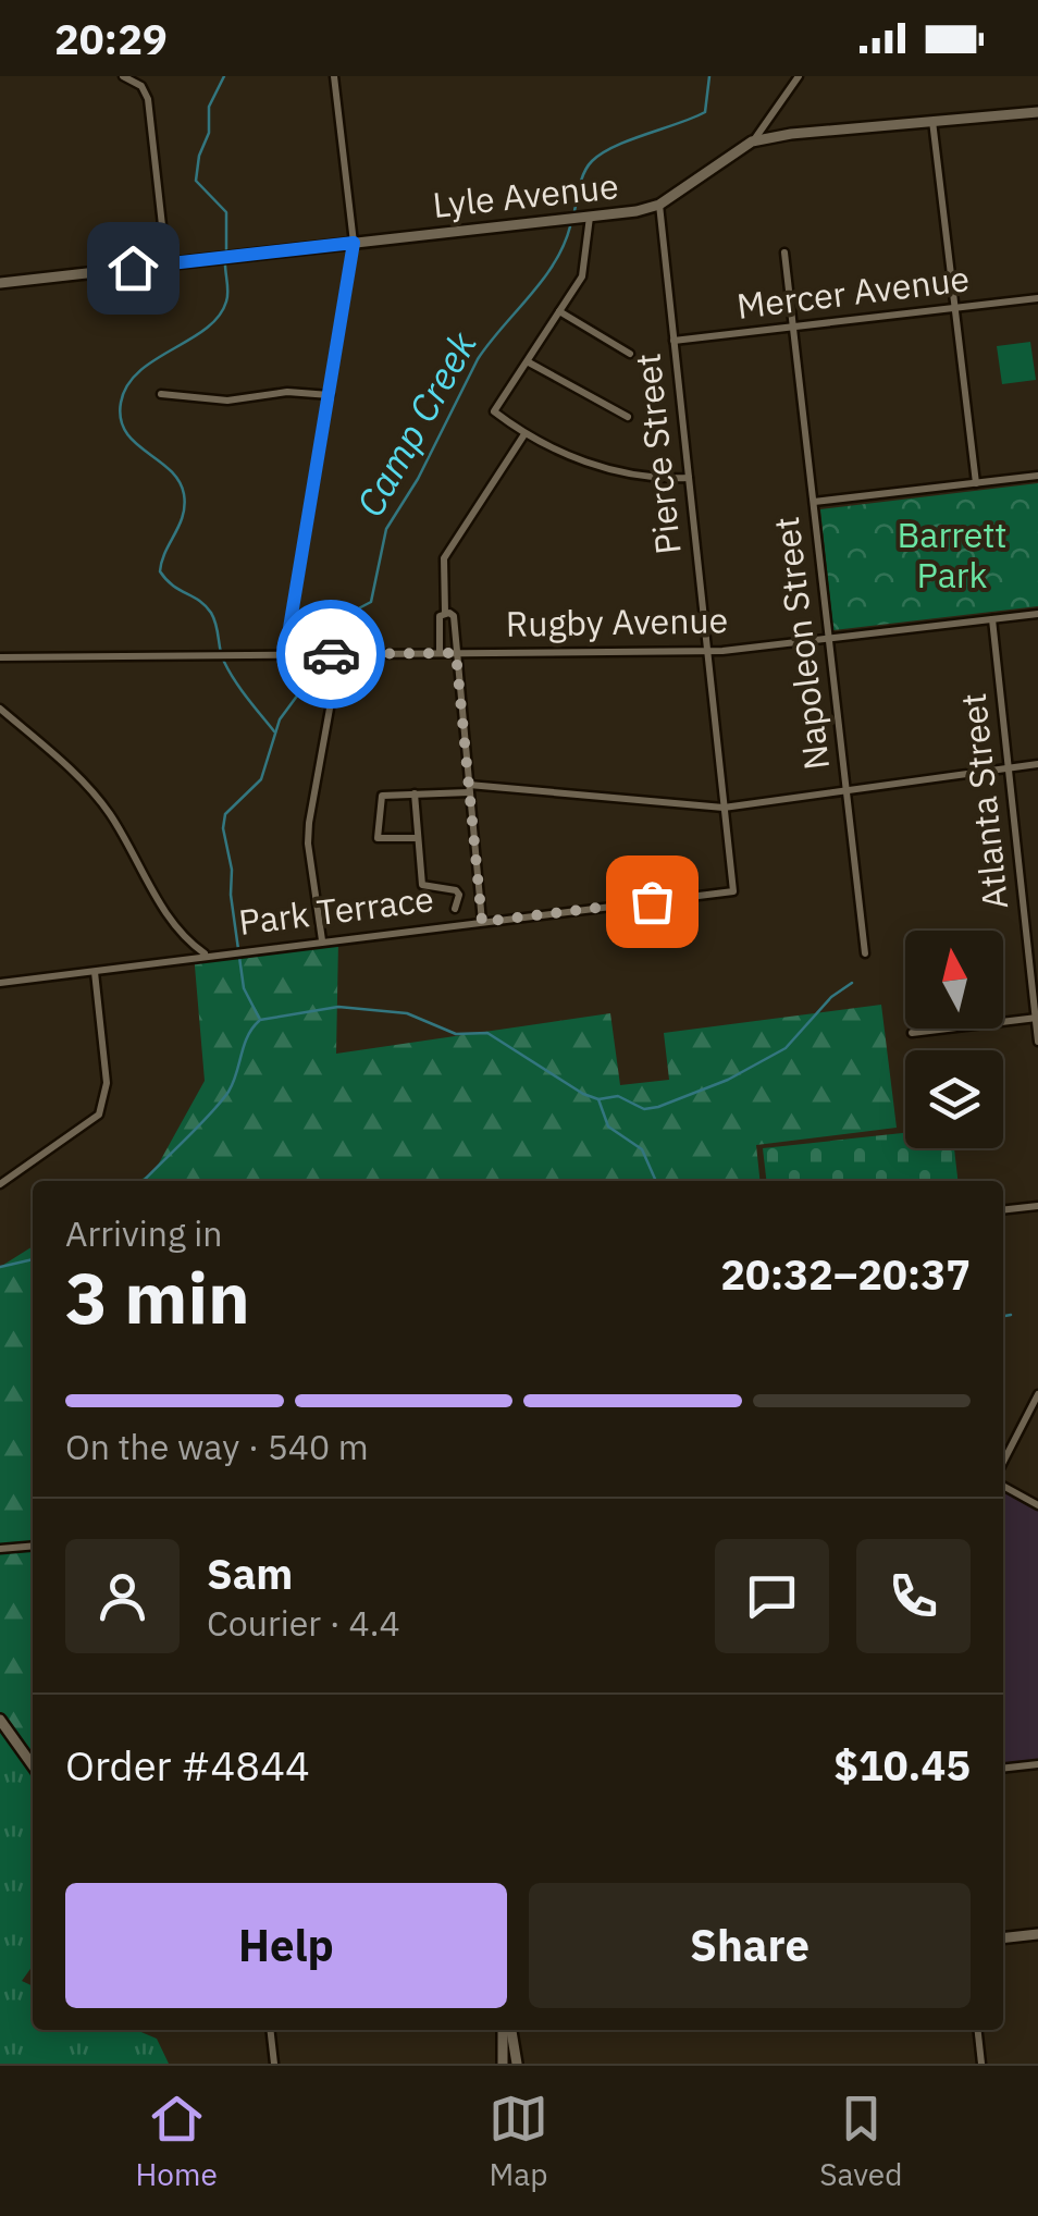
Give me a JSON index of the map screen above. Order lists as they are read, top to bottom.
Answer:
{
  "streets": {
    "street": [
      "Lyle Avenue",
      "Mercer Avenue",
      "Pierce Street",
      "Rugby Avenue",
      "Napoleon Street",
      "Atlanta Street",
      "Park Terrace"
    ]
  },
  "crossings": [
    ["Lyle Avenue", "Pierce Street"],
    ["Mercer Avenue", "Pierce Street"],
    ["Mercer Avenue", "Napoleon Street"],
    ["Pierce Street", "Rugby Avenue"],
    ["Pierce Street", "Park Terrace"],
    ["Rugby Avenue", "Napoleon Street"],
    ["Rugby Avenue", "Atlanta Street"]
  ],
  "water": ["Camp Creek"],
  "parks": ["Barrett Park"],
  "north": "top",
  "page": {
    "status": "20:29",
    "heading": ["3 min", "Arriving in", "20:32–20:37"],
    "panel": [
      "Sam",
      "Courier · 4.4",
      "Order #4844",
      "$10.45"
    ],
    "bar": "On the way · 540 m",
    "buttons": ["Help", "Share"],
    "tabs": ["Home", "Map", "Saved"]
  }
}
